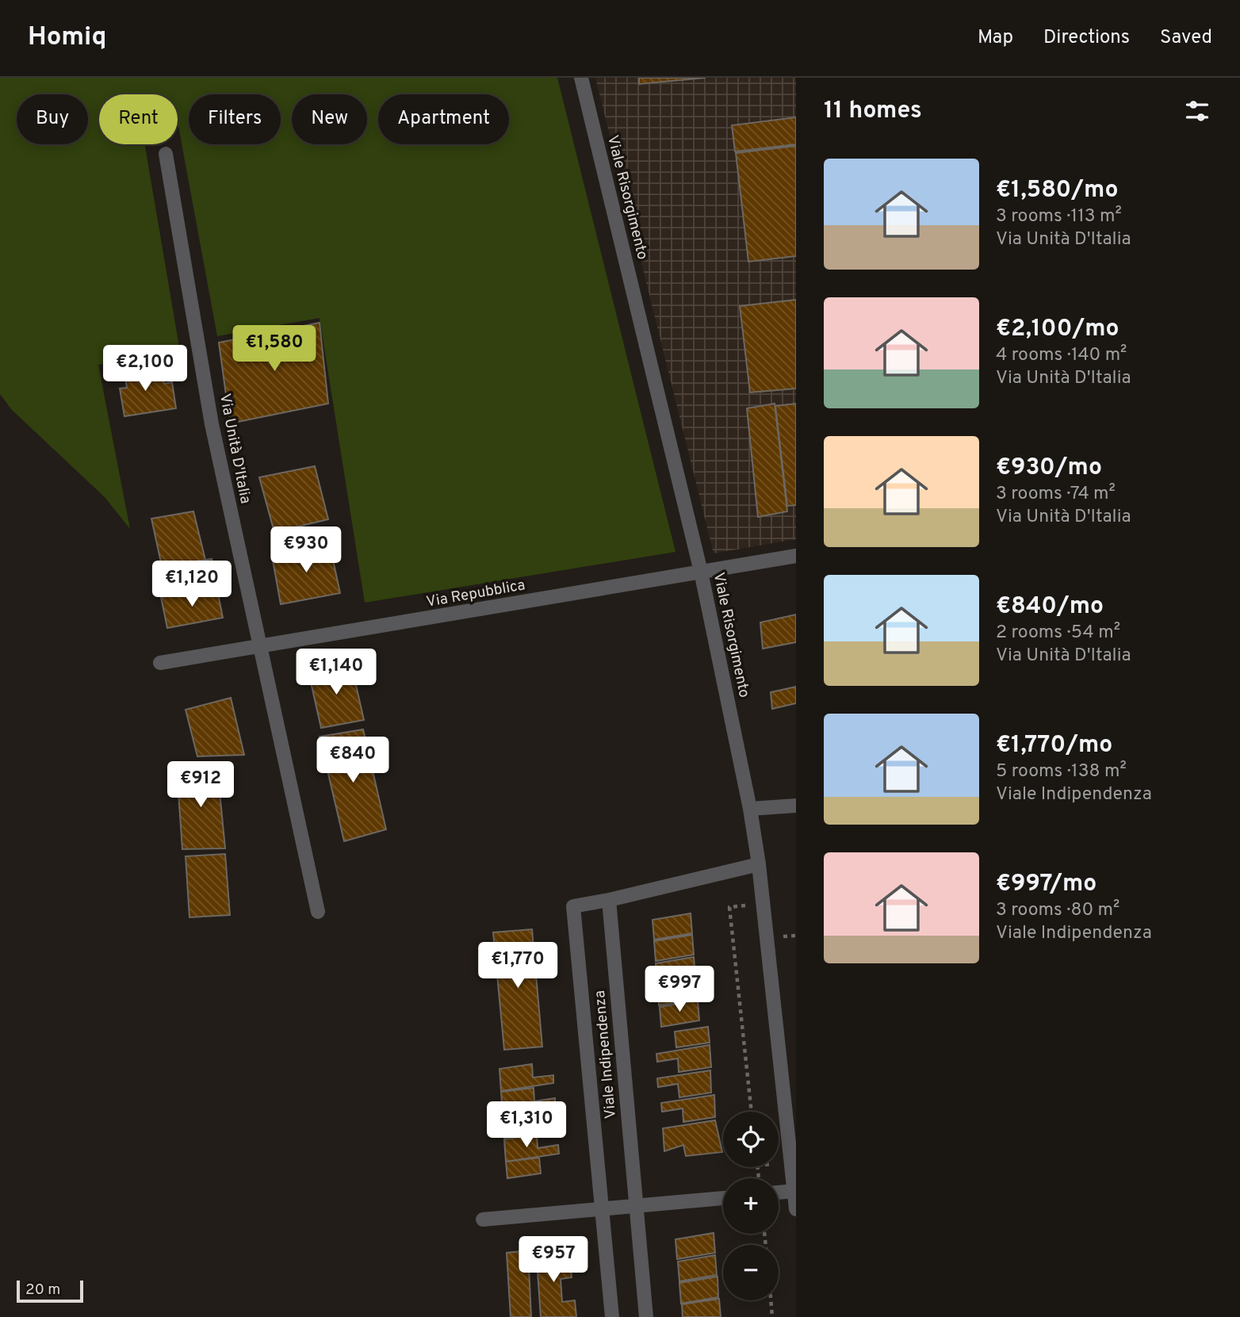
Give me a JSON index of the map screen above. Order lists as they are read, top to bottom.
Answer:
{
  "streets": {
    "street": [
      "Viale Risorgimento",
      "Via Unità D'Italia",
      "Via Repubblica",
      "Viale Indipendenza"
    ]
  },
  "crossings": [
    ["Viale Risorgimento", "Via Repubblica"],
    ["Viale Risorgimento", "Viale Indipendenza"],
    ["Via Unità D'Italia", "Via Repubblica"]
  ],
  "scale_bar": "20 m",
  "page": {
    "header": "Homiq",
    "nav": ["Map", "Directions", "Saved"],
    "heading": "11 homes",
    "chip": [
      "Buy",
      "Rent",
      "Filters",
      "New",
      "Apartment"
    ],
    "list": [
      {
        "name": "€1,580/mo",
        "note": "3 rooms · 113 m² · Via Unità D'Italia"
      },
      {
        "name": "€2,100/mo",
        "note": "4 rooms · 140 m² · Via Unità D'Italia"
      },
      {
        "name": "€930/mo",
        "note": "3 rooms · 74 m² · Via Unità D'Italia"
      },
      {
        "name": "€840/mo",
        "note": "2 rooms · 54 m² · Via Unità D'Italia"
      },
      {
        "name": "€1,770/mo",
        "note": "5 rooms · 138 m² · Viale Indipendenza"
      },
      {
        "name": "€997/mo",
        "note": "3 rooms · 80 m² · Viale Indipendenza"
      }
    ],
    "price": [
      "€1,580",
      "€2,100",
      "€930",
      "€1,120",
      "€1,140",
      "€840",
      "€912",
      "€1,770",
      "€997",
      "€1,310",
      "€957"
    ],
    "map_buttons": ["+", "−"],
    "scale": "20 m"
  }
}
